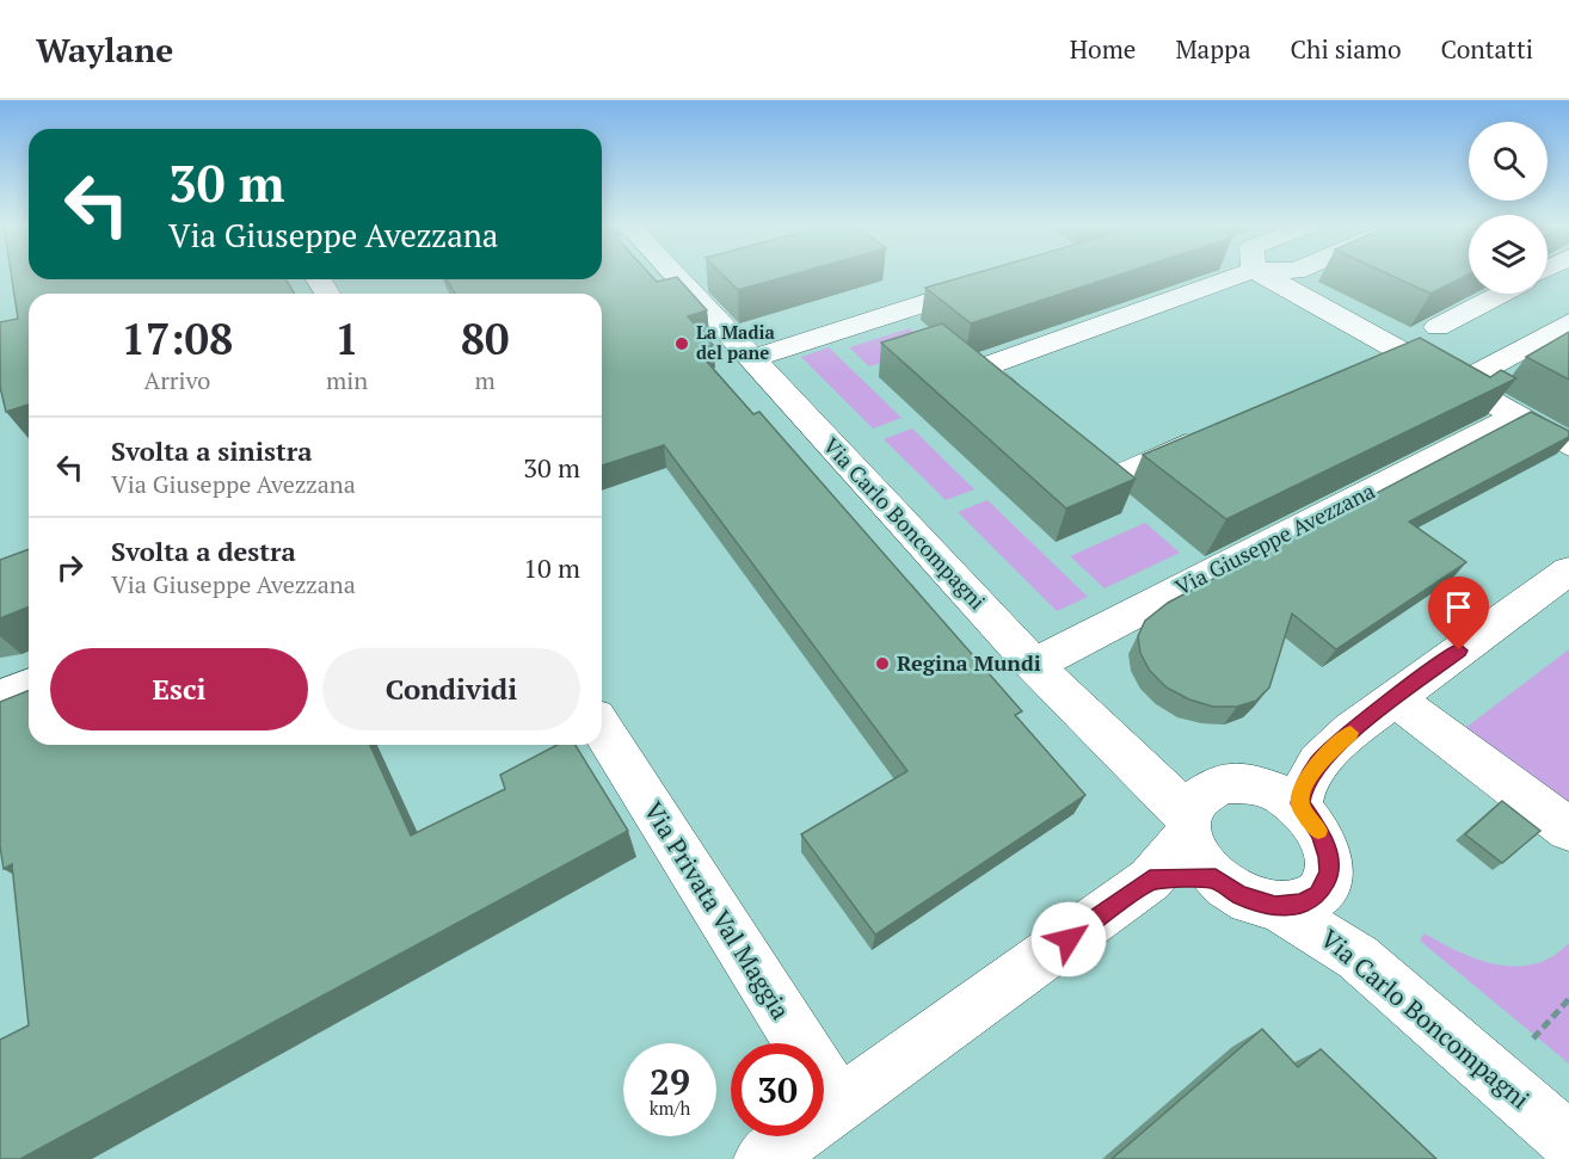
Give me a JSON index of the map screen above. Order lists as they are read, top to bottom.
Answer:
{
  "streets": {
    "street": ["Via Carlo Boncompagni", "Via Giuseppe Avezzana", "Via Privata Val Maggia"]
  },
  "crossings": [
    ["Via Carlo Boncompagni", "Via Giuseppe Avezzana"]
  ],
  "places": ["La Madia del pane", "Regina Mundi"],
  "page": {
    "header": "Waylane",
    "nav": [
      "Home",
      "Mappa",
      "Chi siamo",
      "Contatti"
    ],
    "turn": ["30 m", "Via Giuseppe Avezzana"],
    "eta": [
      "17:08",
      "Arrivo",
      "1",
      "min",
      "80",
      "m"
    ],
    "list": [
      {
        "name": "Svolta a sinistra",
        "note": "Via Giuseppe Avezzana",
        "value": "30 m"
      },
      {
        "name": "Svolta a destra",
        "note": "Via Giuseppe Avezzana",
        "value": "10 m"
      }
    ],
    "buttons": ["Esci", "Condividi"],
    "speed": "29 km/h",
    "limit": "30"
  }
}
